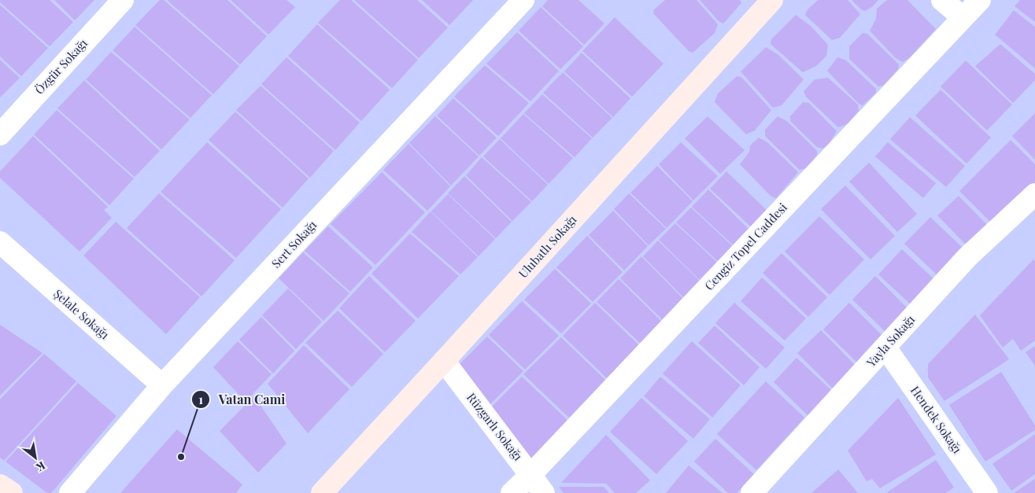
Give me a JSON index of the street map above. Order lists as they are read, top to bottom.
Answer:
{
  "streets": {
    "main road": ["Ulubatlı Sokağı"],
    "street": [
      "Özgür Sokağı",
      "Sert Sokağı",
      "Cengiz Topel Caddesi",
      "Şelale Sokağı",
      "Yayla Sokağı",
      "Hendek Sokağı",
      "Rüzgarlı Sokağı"
    ]
  },
  "crossings": [
    ["Sert Sokağı", "Şelale Sokağı"],
    ["Ulubatlı Sokağı", "Rüzgarlı Sokağı"],
    ["Cengiz Topel Caddesi", "Rüzgarlı Sokağı"],
    ["Yayla Sokağı", "Hendek Sokağı"]
  ],
  "places": ["Vatan Cami"],
  "north": "bottom right"
}
